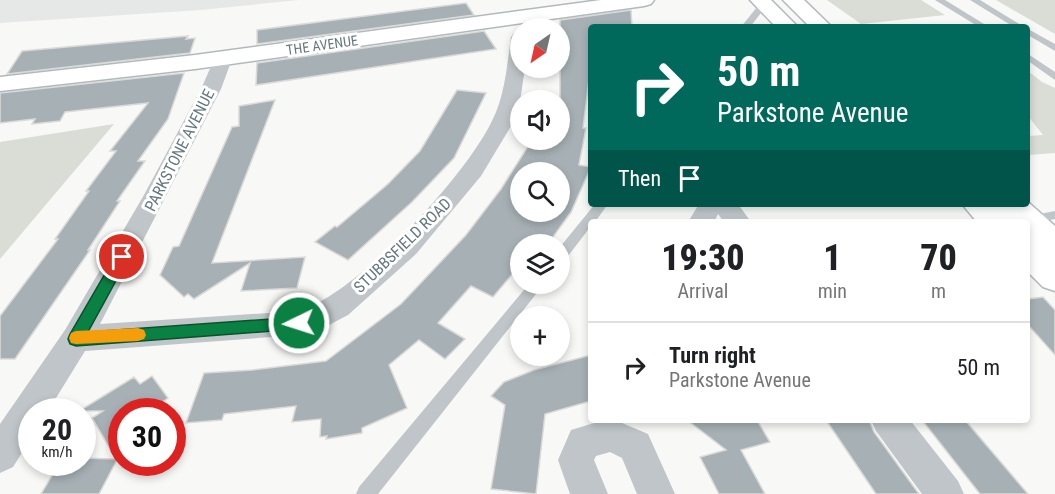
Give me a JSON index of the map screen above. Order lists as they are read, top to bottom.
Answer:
{
  "streets": {
    "main road": ["THE AVENUE"],
    "street": ["PARKSTONE AVENUE", "STUBBSFIELD ROAD"]
  },
  "crossings": [
    ["THE AVENUE", "PARKSTONE AVENUE"],
    ["PARKSTONE AVENUE", "STUBBSFIELD ROAD"]
  ],
  "north": "bottom left",
  "page": {
    "map_buttons": "+",
    "turn": ["50 m", "Parkstone Avenue"],
    "then": "Then",
    "eta": [
      "19:30",
      "Arrival",
      "1",
      "min",
      "70",
      "m"
    ],
    "list": [
      {
        "name": "Turn right",
        "note": "Parkstone Avenue",
        "value": "50 m"
      }
    ],
    "speed": "20 km/h",
    "limit": "30"
  }
}
